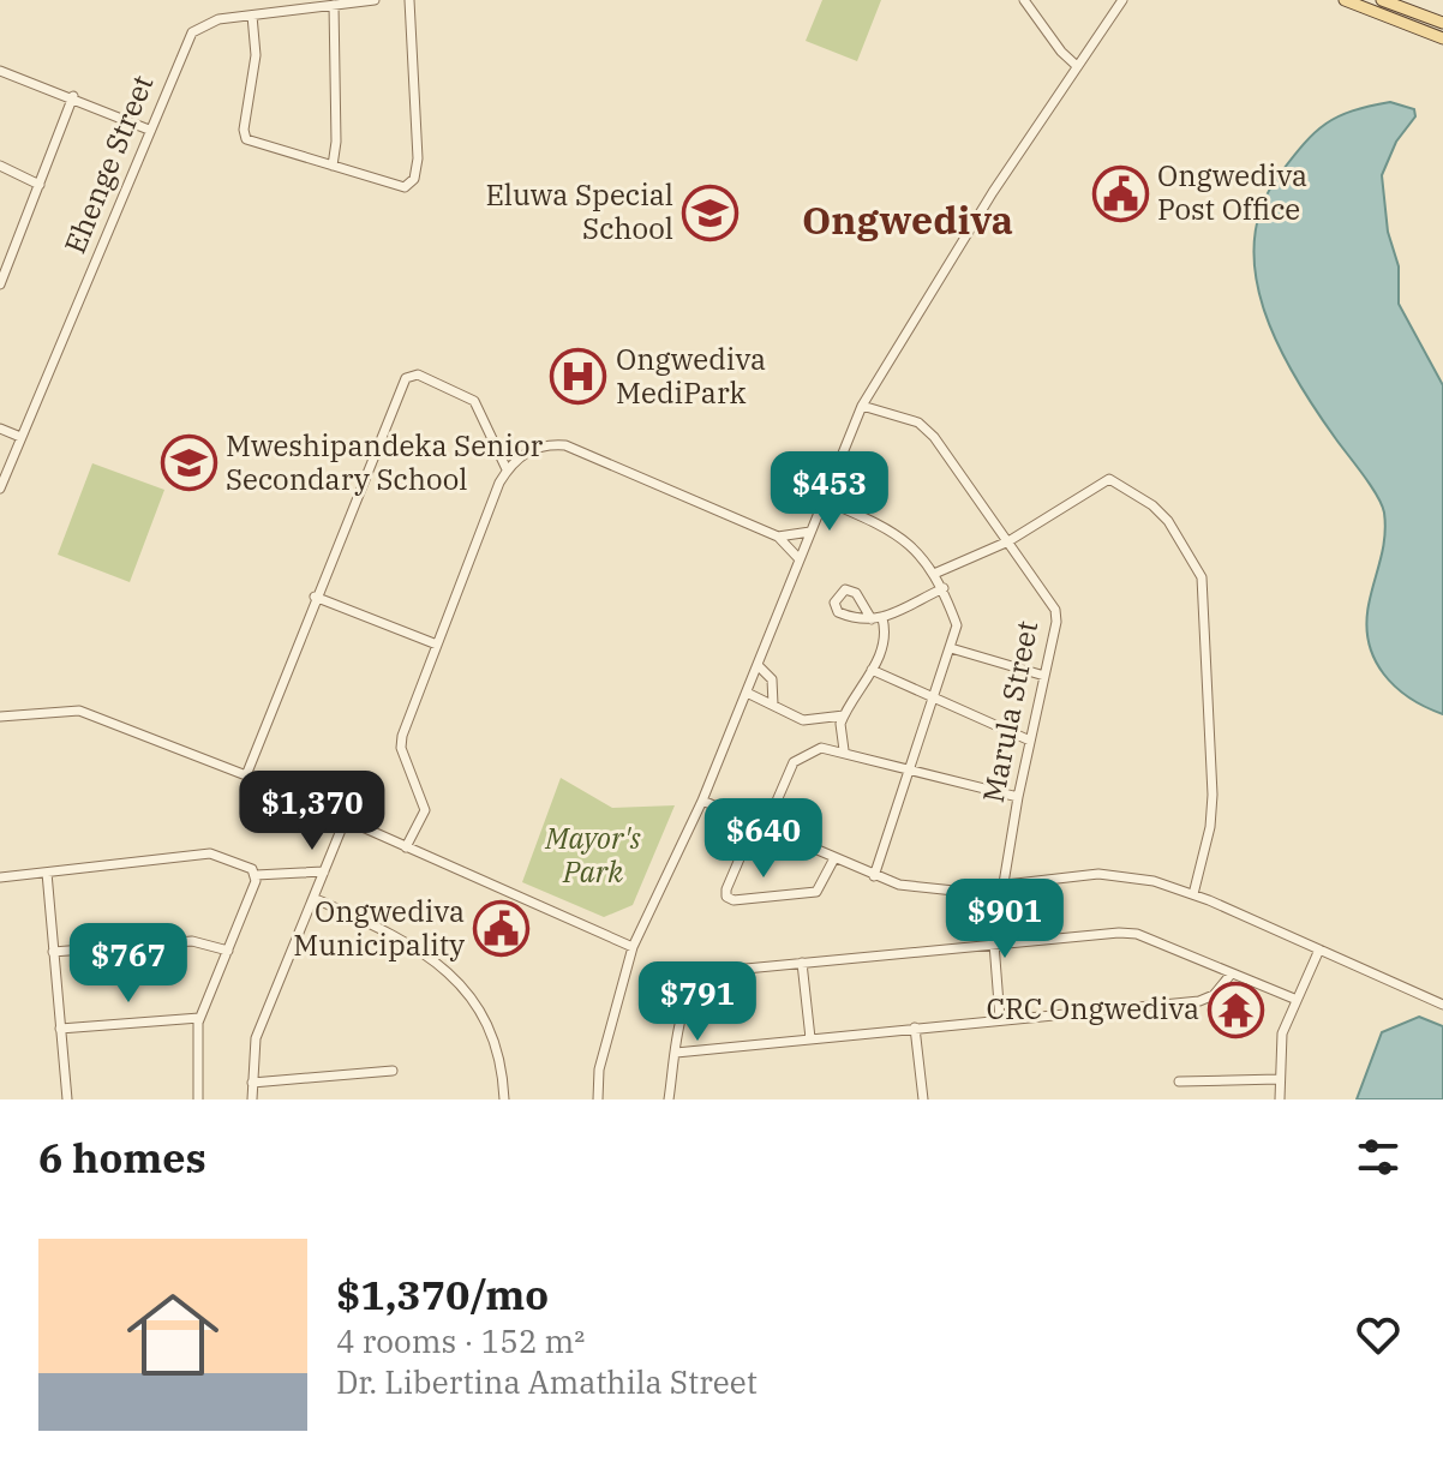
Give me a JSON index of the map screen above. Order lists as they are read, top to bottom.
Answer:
{
  "streets": {
    "street": ["Ehenge Street", "Marula Street"]
  },
  "districts": ["Ongwediva"],
  "parks": ["Mayor's Park"],
  "places": {
    "public building": ["Ongwediva Post Office", "Ongwediva Municipality"],
    "school or university": ["Eluwa Special School", "Mweshipandeka Senior Secondary School"],
    "hospital": ["Ongwediva MediPark"],
    "temple": ["CRC Ongwediva"]
  },
  "page": {
    "price": [
      "$453",
      "$1,370",
      "$640",
      "$901",
      "$767",
      "$791"
    ],
    "heading": "6 homes",
    "list": [
      {
        "name": "$1,370/mo",
        "note": "4 rooms · 152 m² · Dr. Libertina Amathila Street"
      }
    ]
  }
}
